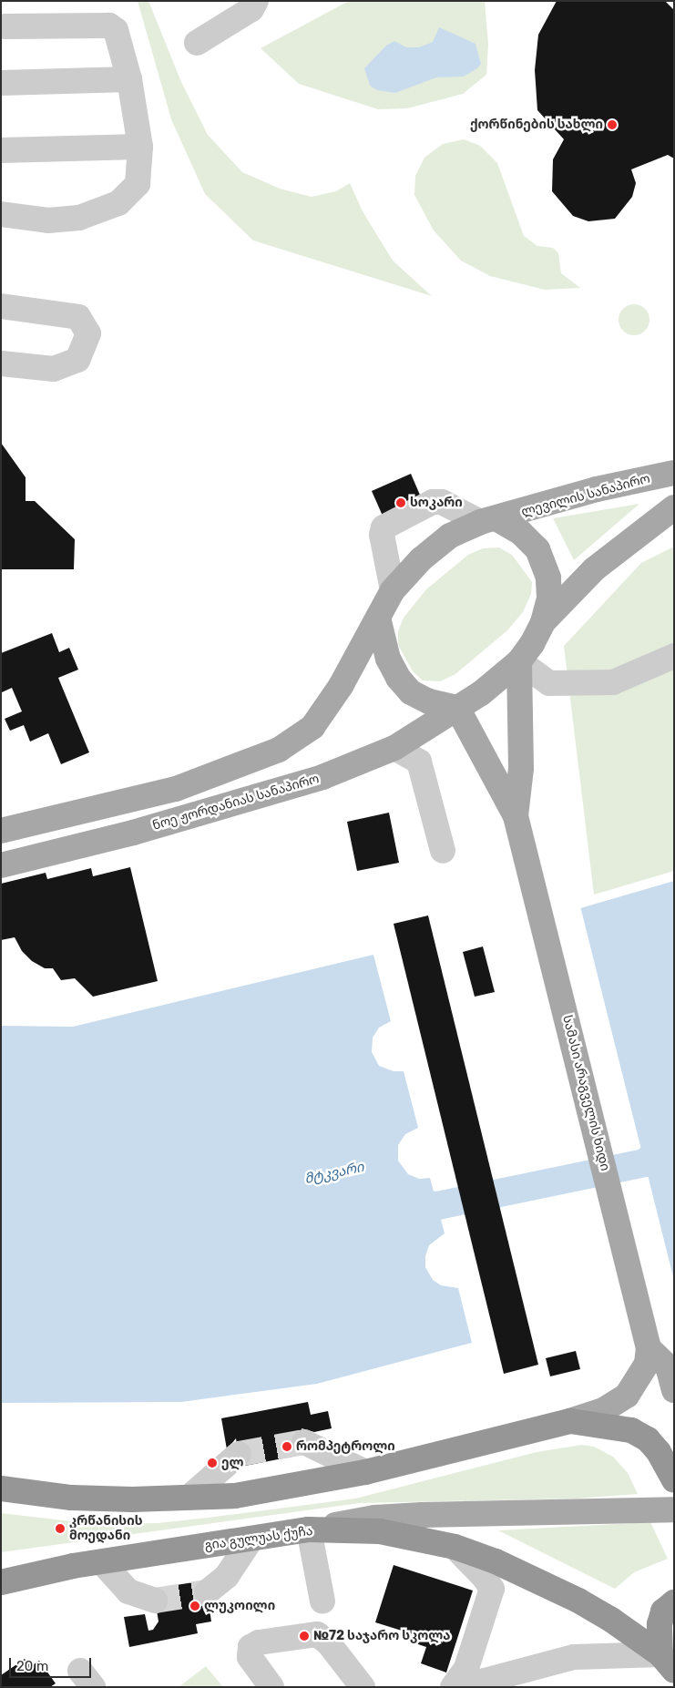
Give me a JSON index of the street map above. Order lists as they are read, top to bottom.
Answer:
{
  "streets": {
    "highway": ["გია გულუას ქუჩა"],
    "main road": ["ლევილის სანაპირო", "ნოე ჟორდანიას სანაპირო", "სამასი არაგველის ხიდი"]
  },
  "water": ["მტკვარი"],
  "places": [
    "ქორწინების სახლი",
    "სოკარი",
    "რომპეტროლი",
    "ელ",
    "კრწანისის მოედანი",
    "ლუკოილი",
    "№72 საჯარო სკოლა"
  ],
  "scale_bar": "20 m"
}
